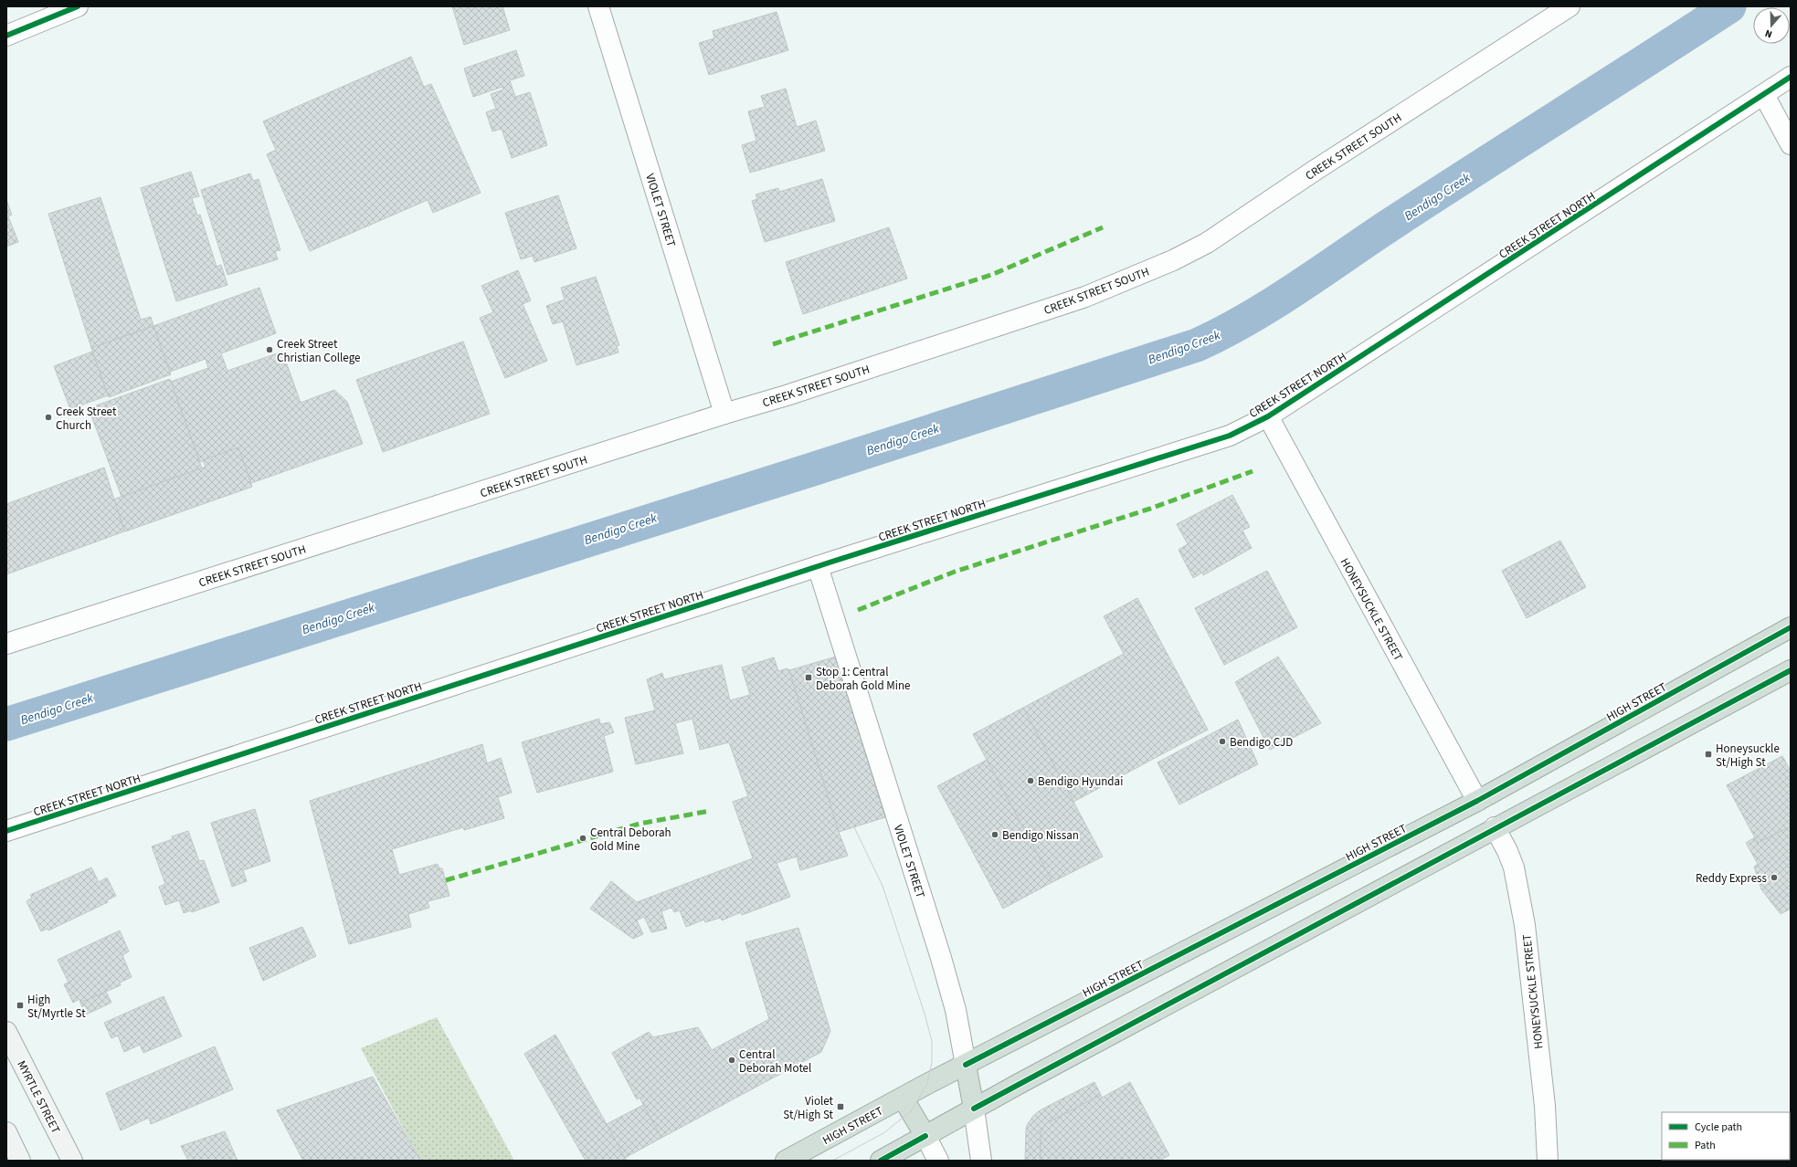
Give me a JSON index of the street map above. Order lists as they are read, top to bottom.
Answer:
{
  "streets": {
    "highway": ["VIOLET STREET", "HIGH STREET"],
    "main road": ["MYRTLE STREET"],
    "street": ["CREEK STREET SOUTH", "CREEK STREET NORTH", "HONEYSUCKLE STREET"]
  },
  "crossings": [
    ["CREEK STREET SOUTH", "VIOLET STREET"],
    ["VIOLET STREET", "CREEK STREET NORTH"],
    ["VIOLET STREET", "HIGH STREET"],
    ["CREEK STREET NORTH", "HONEYSUCKLE STREET"],
    ["HONEYSUCKLE STREET", "HIGH STREET"]
  ],
  "water": ["Bendigo Creek"],
  "places": {
    "other": [
      "Creek Street Christian College",
      "Creek Street Church",
      "Bendigo CJD",
      "Bendigo Hyundai",
      "Bendigo Nissan",
      "Central Deborah Gold Mine",
      "Reddy Express",
      "Central Deborah Motel"
    ],
    "transit": [
      "Stop 1: Central Deborah Gold Mine",
      "Honeysuckle St/High St",
      "High St/Myrtle St",
      "Violet St/High St"
    ]
  },
  "legend": ["Cycle path", "Path"],
  "north": "bottom"
}
